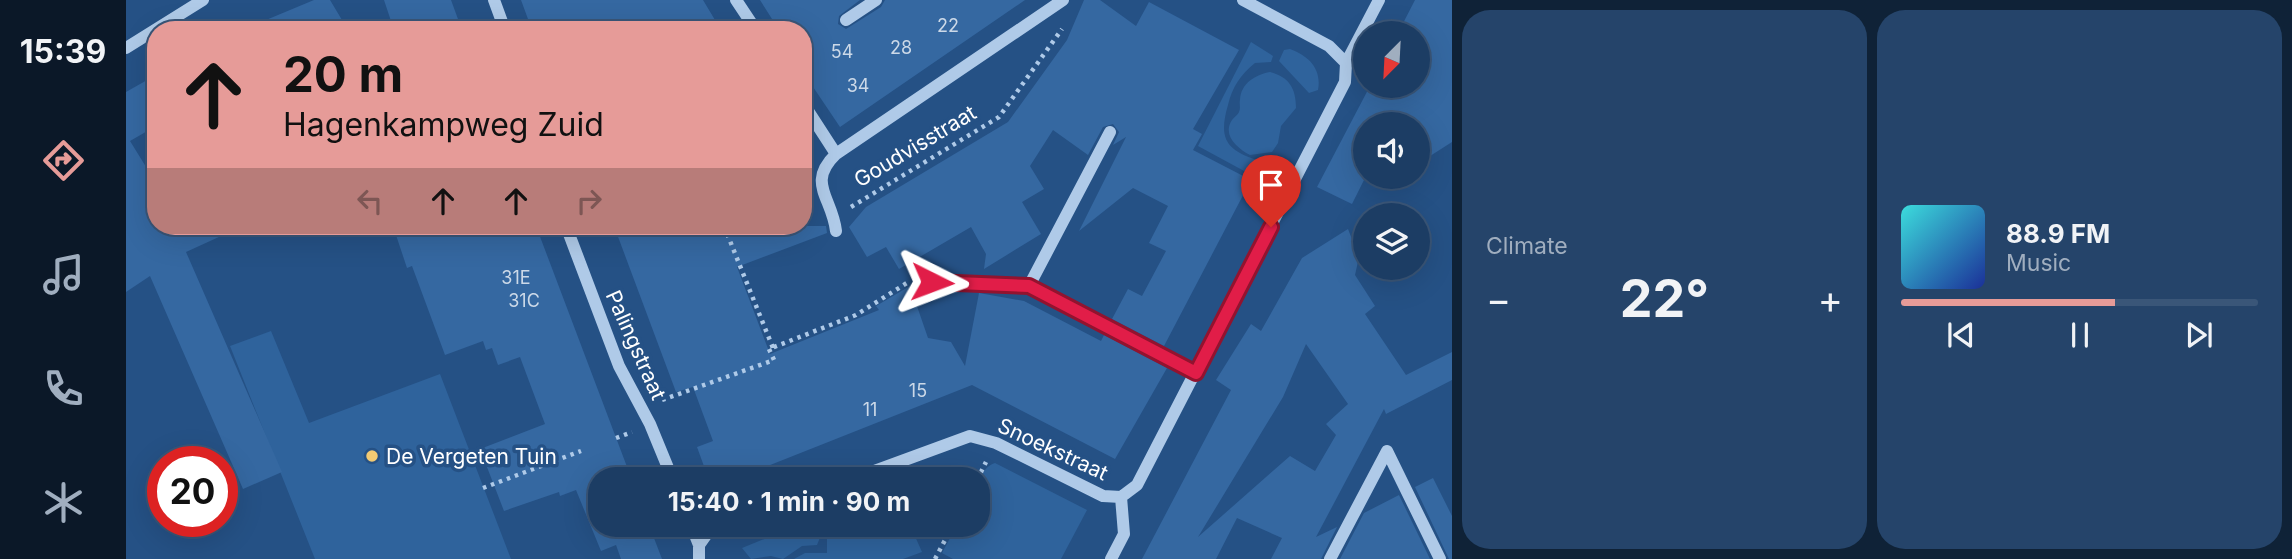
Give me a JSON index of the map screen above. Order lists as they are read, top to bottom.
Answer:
{
  "streets": {
    "street": ["Goudvisstraat", "Palingstraat", "Snoekstraat"]
  },
  "places": ["De Vergeten Tuin"],
  "house_numbers": [
    "22",
    "28",
    "54",
    "34",
    "31E",
    "31C",
    "15",
    "11"
  ],
  "north": "bottom left",
  "page": {
    "tabs": "15:39",
    "tile": "Climate",
    "turn": ["20 m", "Hagenkampweg Zuid"],
    "song": ["88.9 FM", "Music"],
    "heat": ["−", "22°", "+"],
    "limit": "20",
    "trip": "15:40 · 1 min · 90 m"
  }
}
